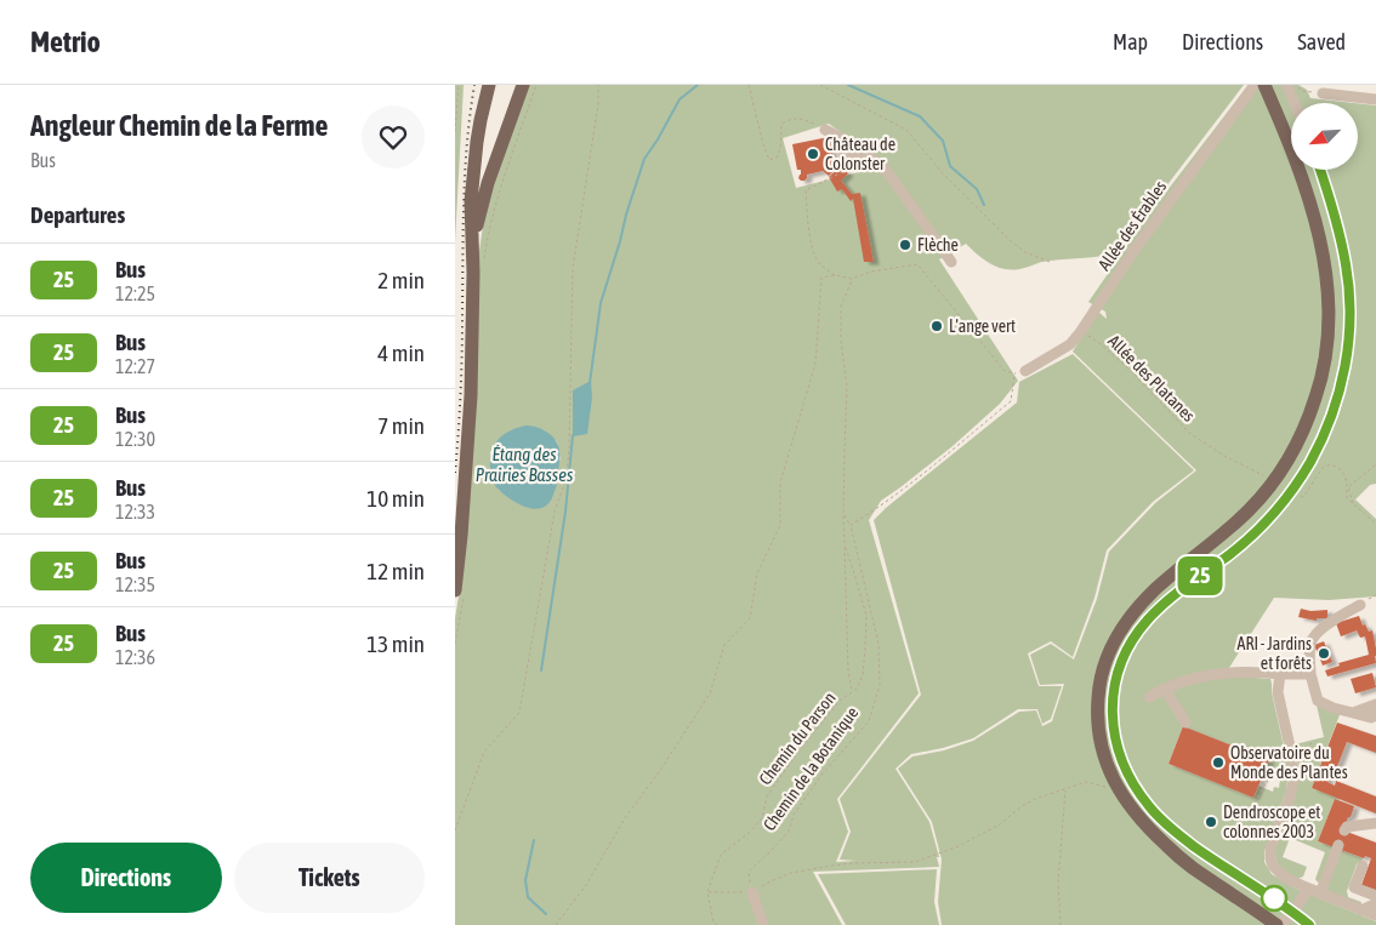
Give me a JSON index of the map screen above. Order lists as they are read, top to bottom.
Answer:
{
  "streets": {
    "street": ["Allée des Érables"],
    "path": ["Allée des Platanes", "Chemin du Parson", "Chemin de la Botanique"]
  },
  "crossings": [
    ["Allée des Érables", "Allée des Platanes"]
  ],
  "water": ["Étang des Prairies Basses"],
  "places": [
    "Château de Colonster",
    "Flèche",
    "L’ange vert",
    "ARI - Jardins et forêts",
    "Observatoire du Monde des Plantes",
    "Dendroscope et colonnes 2003"
  ],
  "lines": ["bus line 25"],
  "north": "bottom left",
  "page": {
    "header": "Metrio",
    "nav": ["Map", "Directions", "Saved"],
    "heading": [
      ["Angleur Chemin de la Ferme", "Bus"],
      "Departures"
    ],
    "on_map": "25",
    "list": [
      {
        "mark": "25",
        "name": "Bus",
        "note": "12:25",
        "value": "2 min"
      },
      {
        "mark": "25",
        "name": "Bus",
        "note": "12:27",
        "value": "4 min"
      },
      {
        "mark": "25",
        "name": "Bus",
        "note": "12:30",
        "value": "7 min"
      },
      {
        "mark": "25",
        "name": "Bus",
        "note": "12:33",
        "value": "10 min"
      },
      {
        "mark": "25",
        "name": "Bus",
        "note": "12:35",
        "value": "12 min"
      },
      {
        "mark": "25",
        "name": "Bus",
        "note": "12:36",
        "value": "13 min"
      }
    ],
    "buttons": ["Directions", "Tickets"]
  }
}
